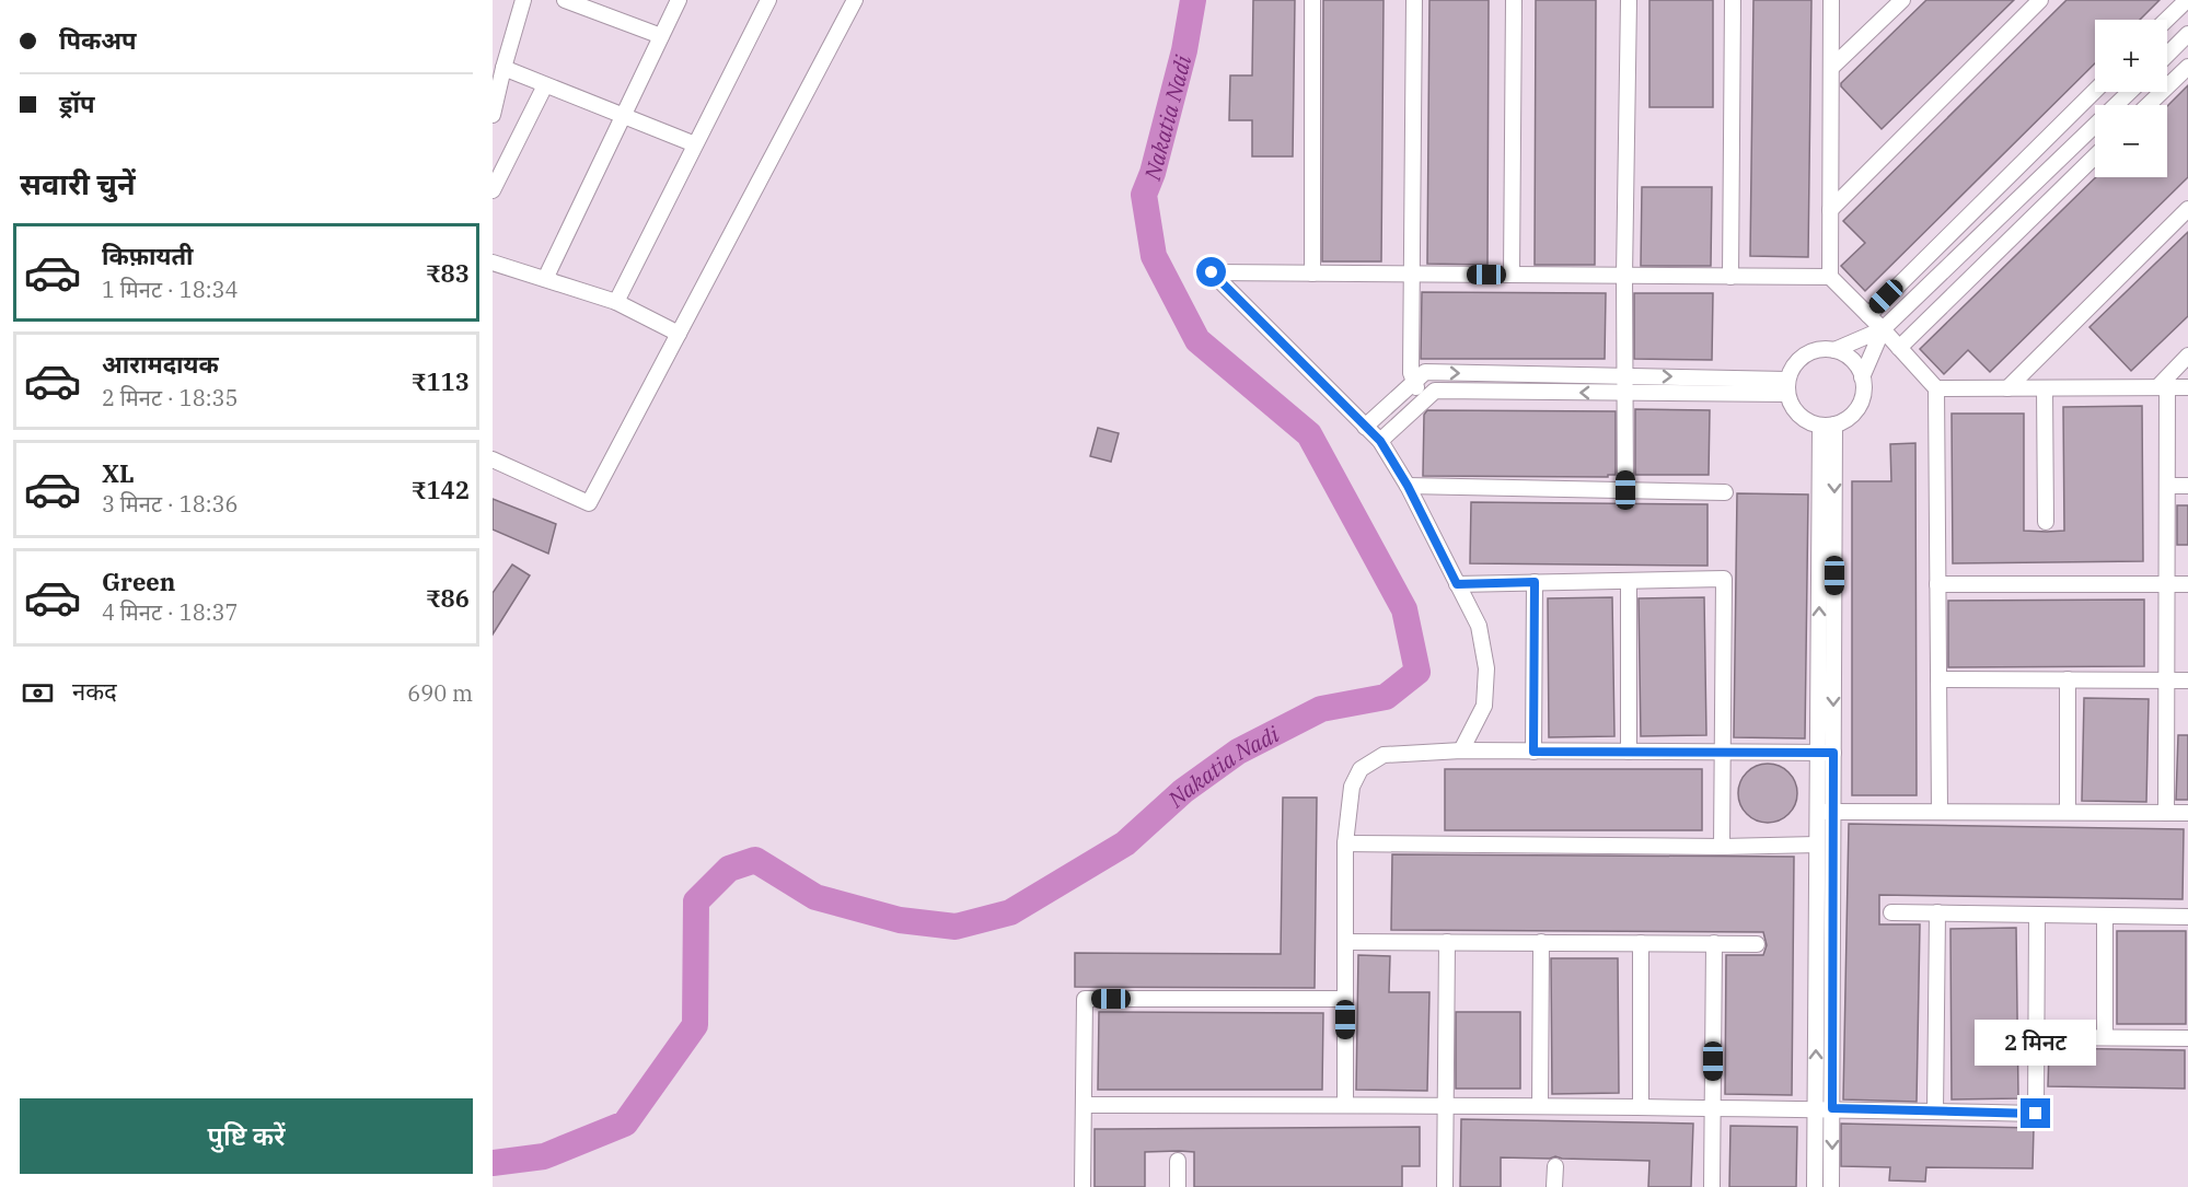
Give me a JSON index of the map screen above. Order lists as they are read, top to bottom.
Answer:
{
  "water": ["Nakatia Nadi"],
  "page": {
    "banner": ["पिकअप", "ड्रॉप"],
    "map_buttons": ["+", "−"],
    "heading": "सवारी चुनें",
    "list": [
      {
        "name": "किफ़ायती",
        "note": "1 मिनट · 18:34",
        "value": "₹83"
      },
      {
        "name": "आरामदायक",
        "note": "2 मिनट · 18:35",
        "value": "₹113"
      },
      {
        "name": "XL",
        "note": "3 मिनट · 18:36",
        "value": "₹142"
      },
      {
        "name": "Green",
        "note": "4 मिनट · 18:37",
        "value": "₹86"
      }
    ],
    "pay": ["नकद", "690 m"],
    "bubble": "2 मिनट",
    "buttons": "पुष्टि करें"
  }
}
